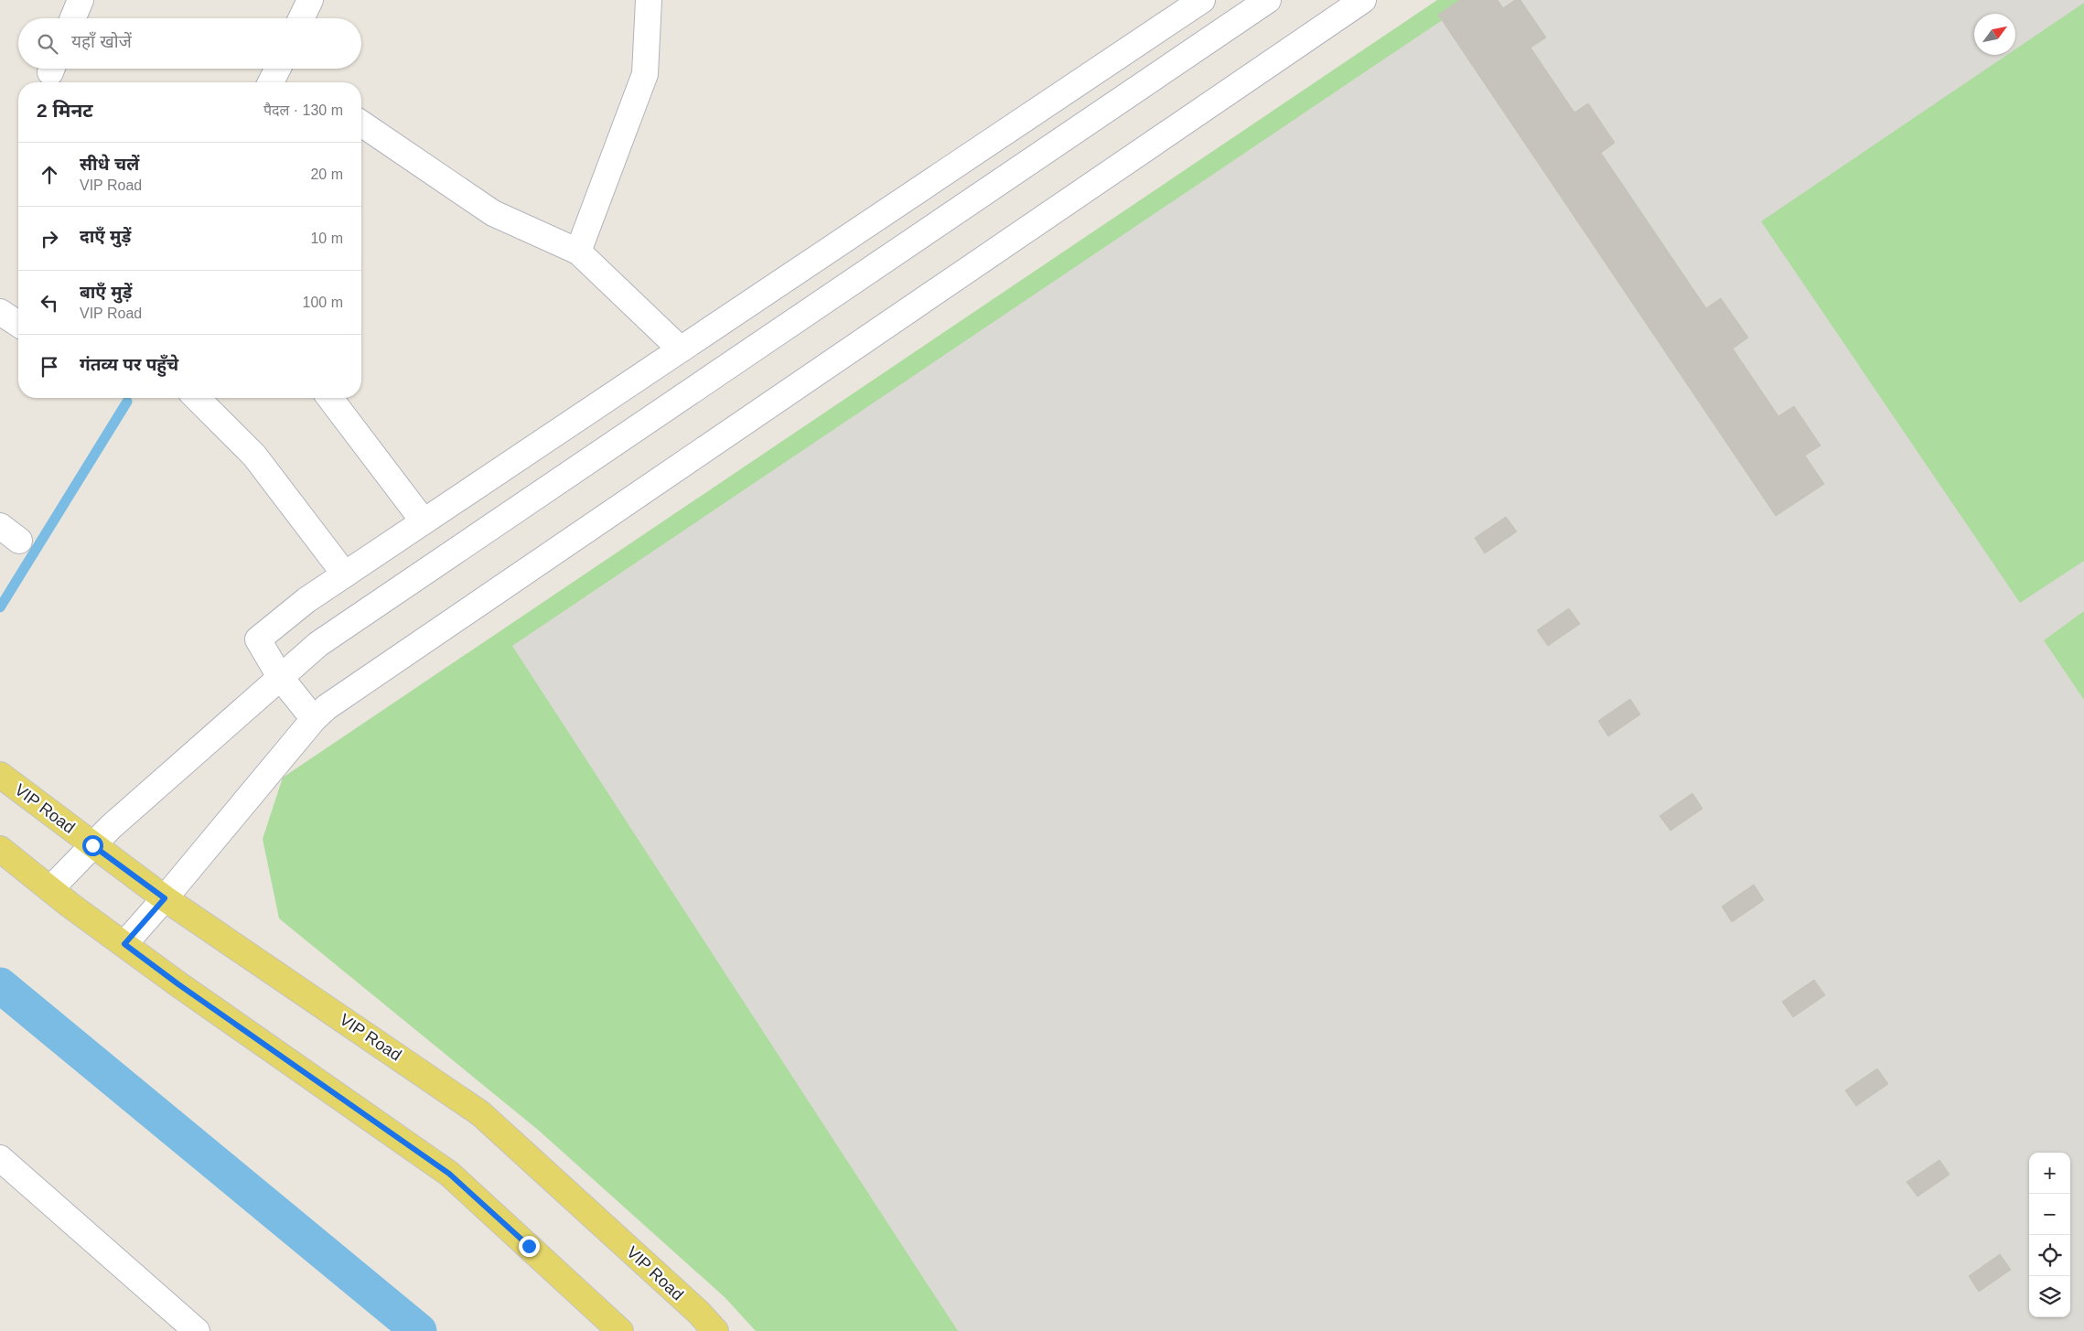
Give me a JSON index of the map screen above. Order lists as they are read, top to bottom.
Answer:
{
  "streets": {
    "main road": ["VIP Road"]
  },
  "north": "top right",
  "page": {
    "search": "यहाँ खोजें",
    "heading": ["2 मिनट", "पैदल · 130 m"],
    "list": [
      ["सीधे चलें", "VIP Road", "20 m"],
      ["दाएँ मुड़ें", "10 m"],
      ["बाएँ मुड़ें", "VIP Road", "100 m"],
      "गंतव्य पर पहुँचे"
    ],
    "map_buttons": ["+", "−"]
  }
}
